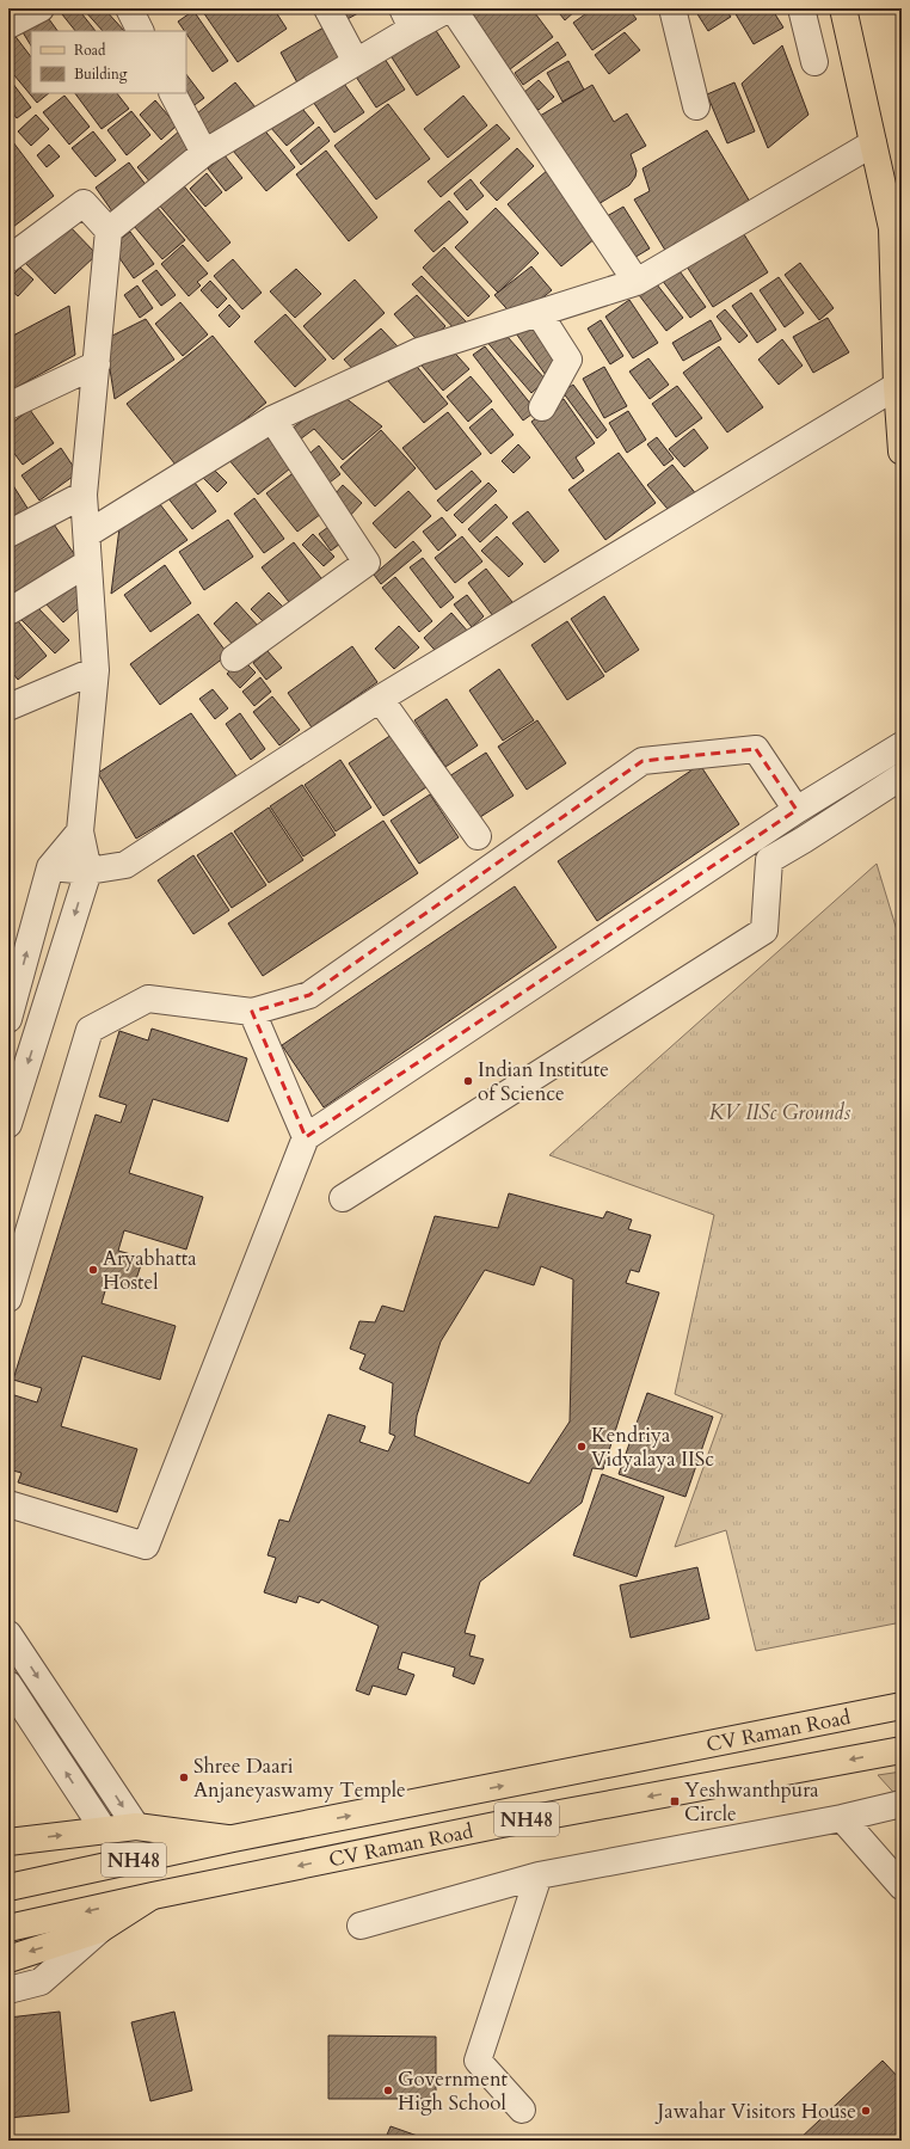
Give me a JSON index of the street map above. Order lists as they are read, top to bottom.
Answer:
{
  "streets": {
    "main road": ["CV Raman Road", "NH48"]
  },
  "crossings": [
    ["CV Raman Road", "NH48"]
  ],
  "parks": ["KV IISc Grounds"],
  "places": {
    "other": [
      "Indian Institute of Science",
      "Aryabhatta Hostel",
      "Kendriya Vidyalaya IISc",
      "Shree Daari Anjaneyaswamy Temple",
      "Government High School",
      "Jawahar Visitors House"
    ],
    "transit": ["Yeshwanthpura Circle"]
  },
  "legend": ["Road", "Building"]
}
